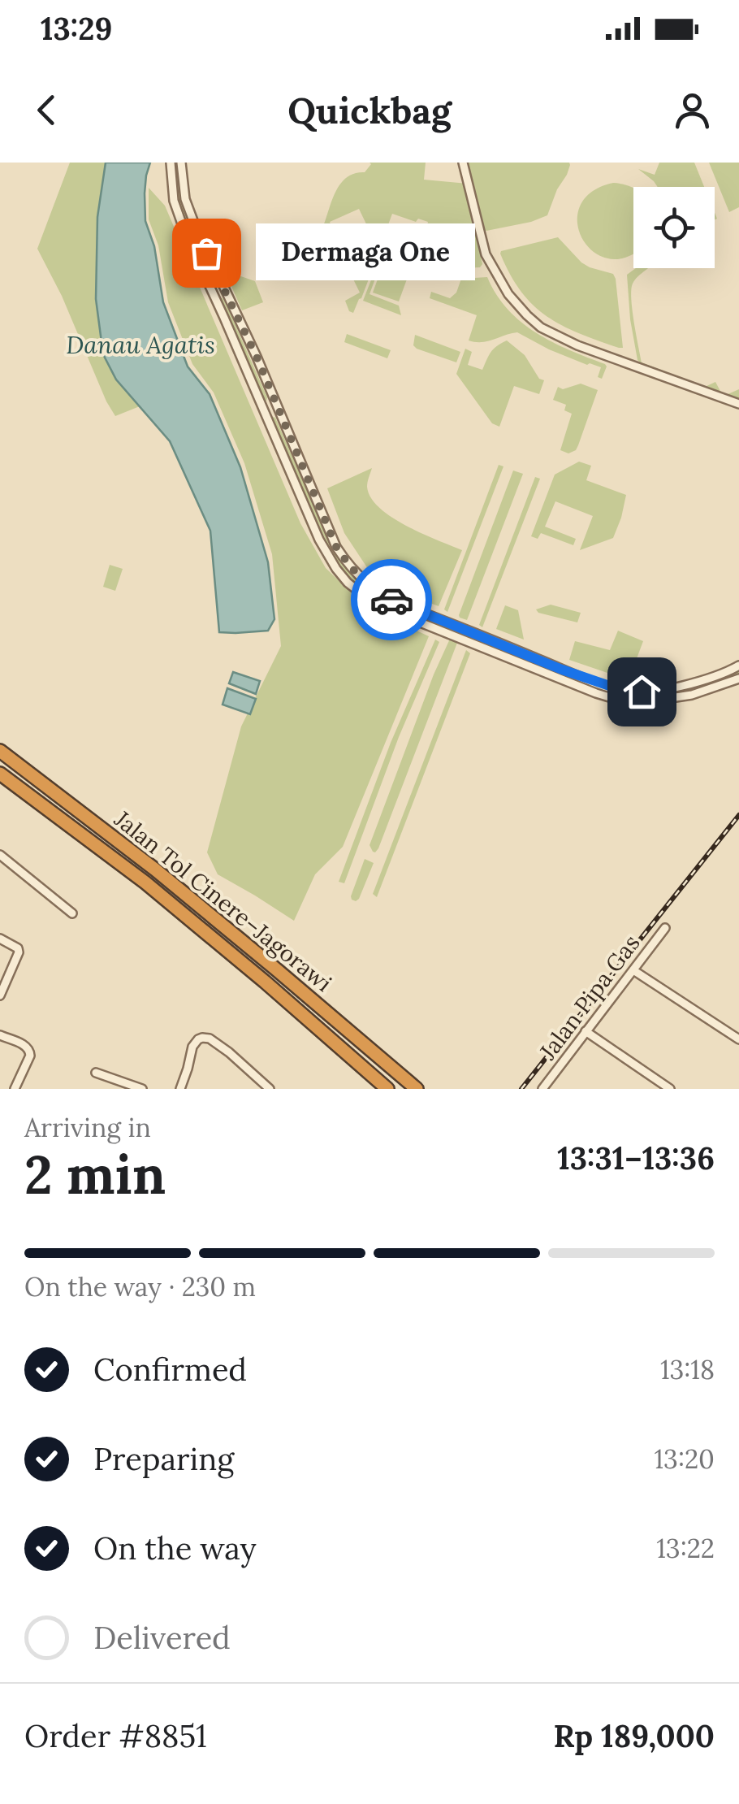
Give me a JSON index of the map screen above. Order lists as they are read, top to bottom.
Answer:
{
  "streets": {
    "highway": ["Jalan Tol Cinere–Jagorawi"],
    "street": ["Jalan Pipa Gas"]
  },
  "water": ["Danau Agatis"],
  "places": ["Dermaga One"],
  "page": {
    "status": "13:29",
    "header": "Quickbag",
    "bubble": "Dermaga One",
    "heading": ["2 min", "Arriving in", "13:31–13:36"],
    "panel": ["Order #8851", "Rp 189,000"],
    "bar": "On the way · 230 m",
    "list": [
      ["Confirmed", "13:18"],
      ["Preparing", "13:20"],
      ["On the way", "13:22"],
      "Delivered"
    ]
  }
}
